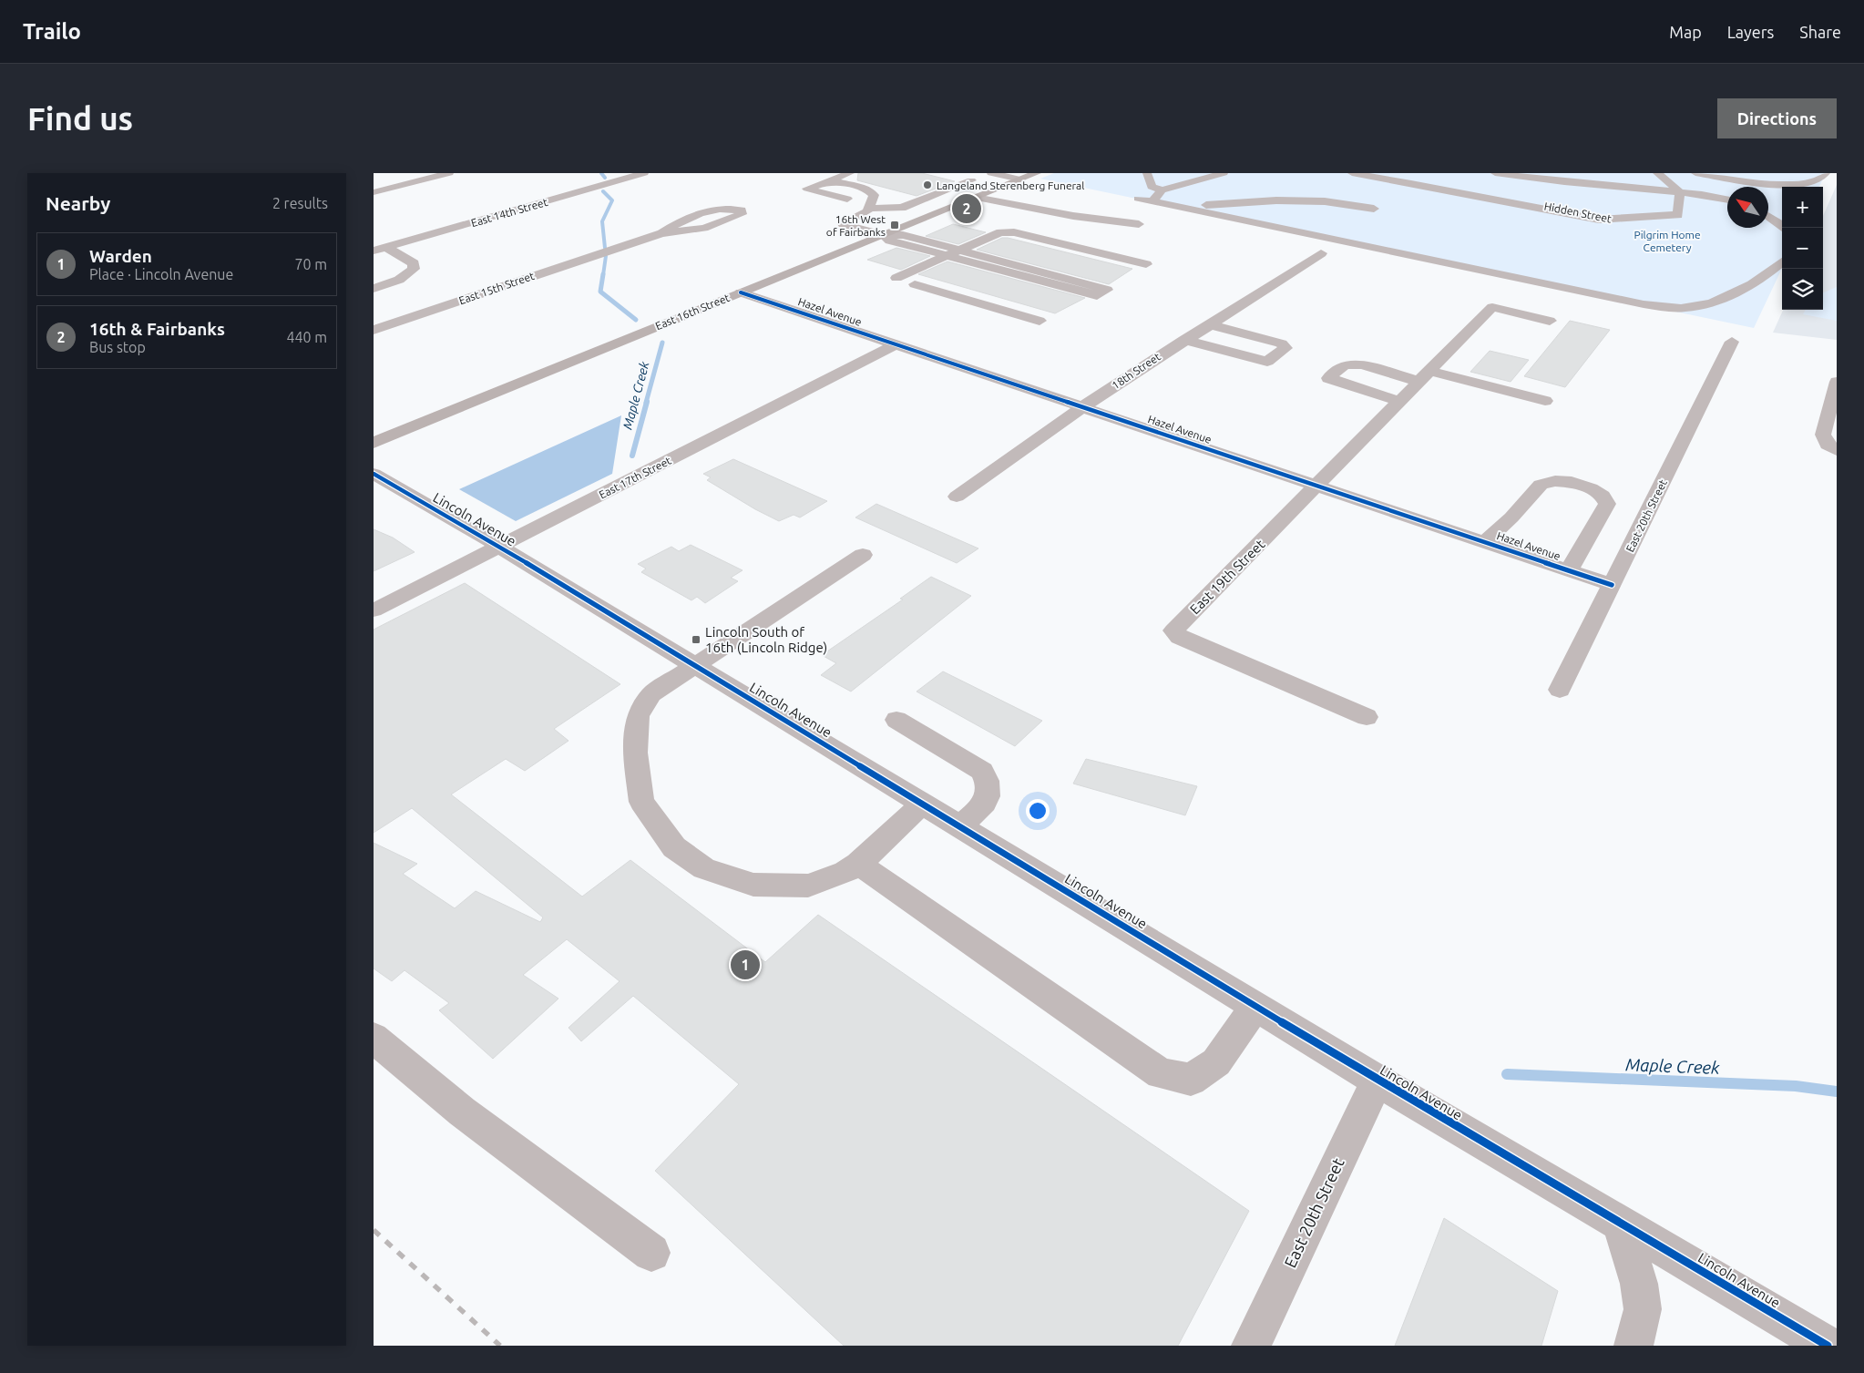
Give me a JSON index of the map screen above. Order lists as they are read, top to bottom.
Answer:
{
  "streets": {
    "main road": ["East 16th Street"],
    "street": [
      "East 14th Street",
      "Hidden Street",
      "East 15th Street",
      "Hazel Avenue",
      "18th Street",
      "East 17th Street",
      "East 20th Street",
      "Lincoln Avenue",
      "East 19th Street"
    ]
  },
  "crossings": [
    ["East 16th Street", "Hazel Avenue"],
    ["Hazel Avenue", "18th Street"],
    ["Hazel Avenue", "East 17th Street"],
    ["Hazel Avenue", "East 20th Street"],
    ["Hazel Avenue", "East 19th Street"],
    ["East 17th Street", "Lincoln Avenue"],
    ["East 20th Street", "Lincoln Avenue"]
  ],
  "water": ["Maple Creek"],
  "parks": ["Pilgrim Home Cemetery"],
  "places": {
    "other": ["Langeland Sterenberg Funeral"],
    "transit": ["16th West of Fairbanks", "Lincoln South of 16th (Lincoln Ridge)"]
  },
  "north": "top left",
  "page": {
    "header": "Trailo",
    "nav": ["Map", "Layers", "Share"],
    "buttons": "Directions",
    "title": "Find us",
    "heading": ["Nearby", "2 results"],
    "map_buttons": ["+", "−"],
    "pins": ["2", "1"],
    "list": [
      {
        "mark": "1",
        "name": "Warden",
        "note": "Place · Lincoln Avenue",
        "value": "70 m"
      },
      {
        "mark": "2",
        "name": "16th & Fairbanks",
        "note": "Bus stop",
        "value": "440 m"
      }
    ]
  }
}
